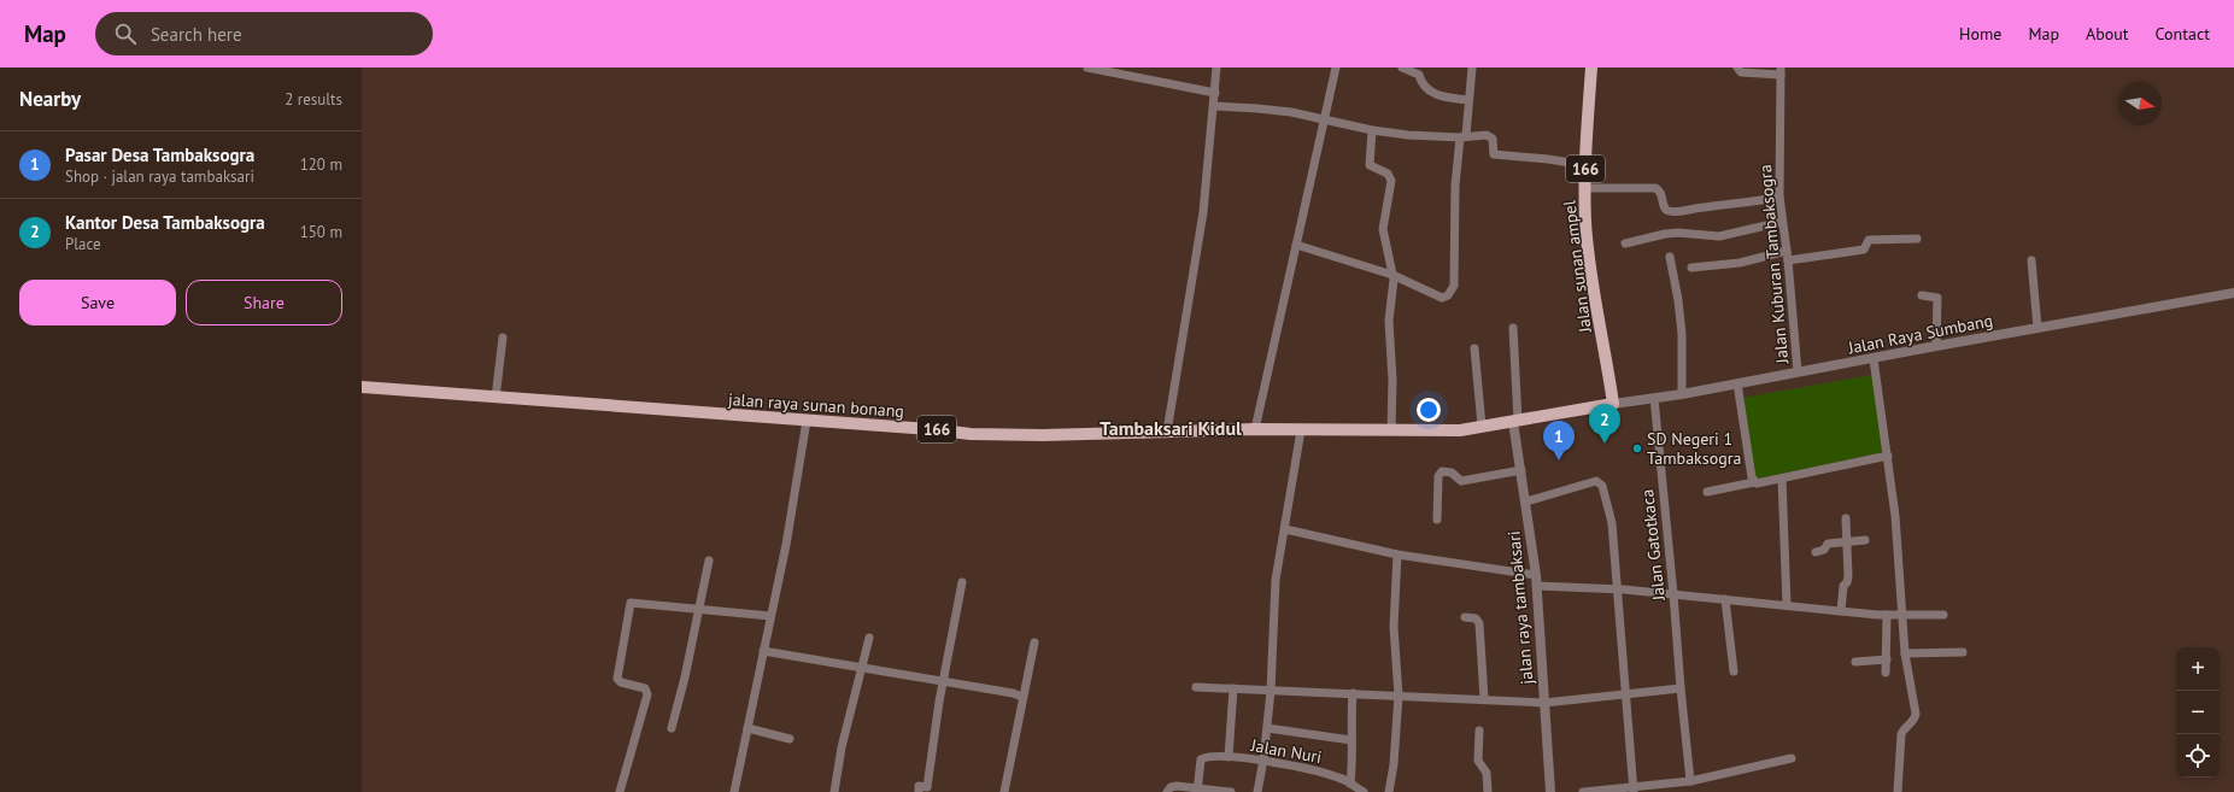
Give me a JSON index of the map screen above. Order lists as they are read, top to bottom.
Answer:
{
  "streets": {
    "main road": ["166", "Jalan sunan ampel", "jalan raya sunan bonang"],
    "street": [
      "Jalan Kuburan Tambaksogra",
      "Jalan Raya Sumbang",
      "Jalan Gatotkaca",
      "jalan raya tambaksari",
      "Jalan Nuri"
    ]
  },
  "crossings": [
    ["Jalan Kuburan Tambaksogra", "Jalan Raya Sumbang"],
    ["Jalan sunan ampel", "Jalan Raya Sumbang"],
    ["Jalan sunan ampel", "jalan raya sunan bonang"],
    ["Jalan Raya Sumbang", "jalan raya sunan bonang"],
    ["Jalan Raya Sumbang", "Jalan Gatotkaca"],
    ["jalan raya sunan bonang", "jalan raya tambaksari"]
  ],
  "districts": ["Tambaksari Kidul"],
  "places": ["SD Negeri 1 Tambaksogra"],
  "north": "right",
  "page": {
    "header": "Map",
    "search": "Search here",
    "nav": [
      "Home",
      "Map",
      "About",
      "Contact"
    ],
    "heading": ["Nearby", "2 results"],
    "list": [
      {
        "mark": "1",
        "name": "Pasar Desa Tambaksogra",
        "note": "Shop · jalan raya tambaksari",
        "value": "120 m"
      },
      {
        "mark": "2",
        "name": "Kantor Desa Tambaksogra",
        "note": "Place",
        "value": "150 m"
      }
    ],
    "buttons": ["Save", "Share"],
    "pins": ["2", "1"],
    "map_buttons": ["+", "−"]
  }
}
